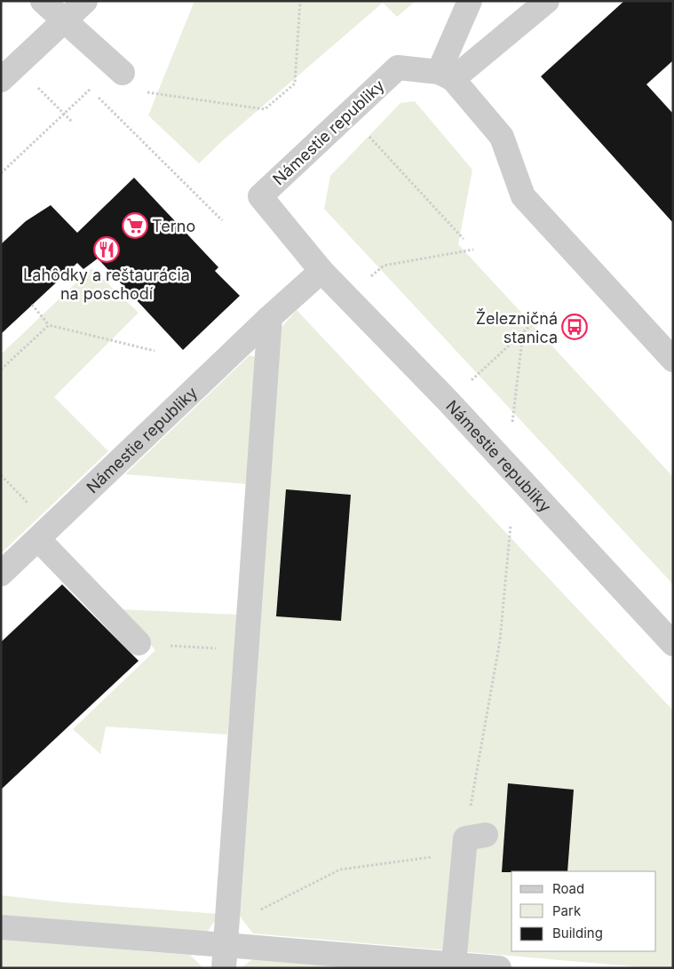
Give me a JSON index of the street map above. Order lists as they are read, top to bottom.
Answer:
{
  "streets": {
    "street": ["Námestie republiky"]
  },
  "places": {
    "supermarket": ["Terno"],
    "restaurant": ["Lahôdky a reštaurácia na poschodí"],
    "bus stop": ["Železničná stanica"]
  },
  "legend": ["Road", "Park", "Building"]
}
